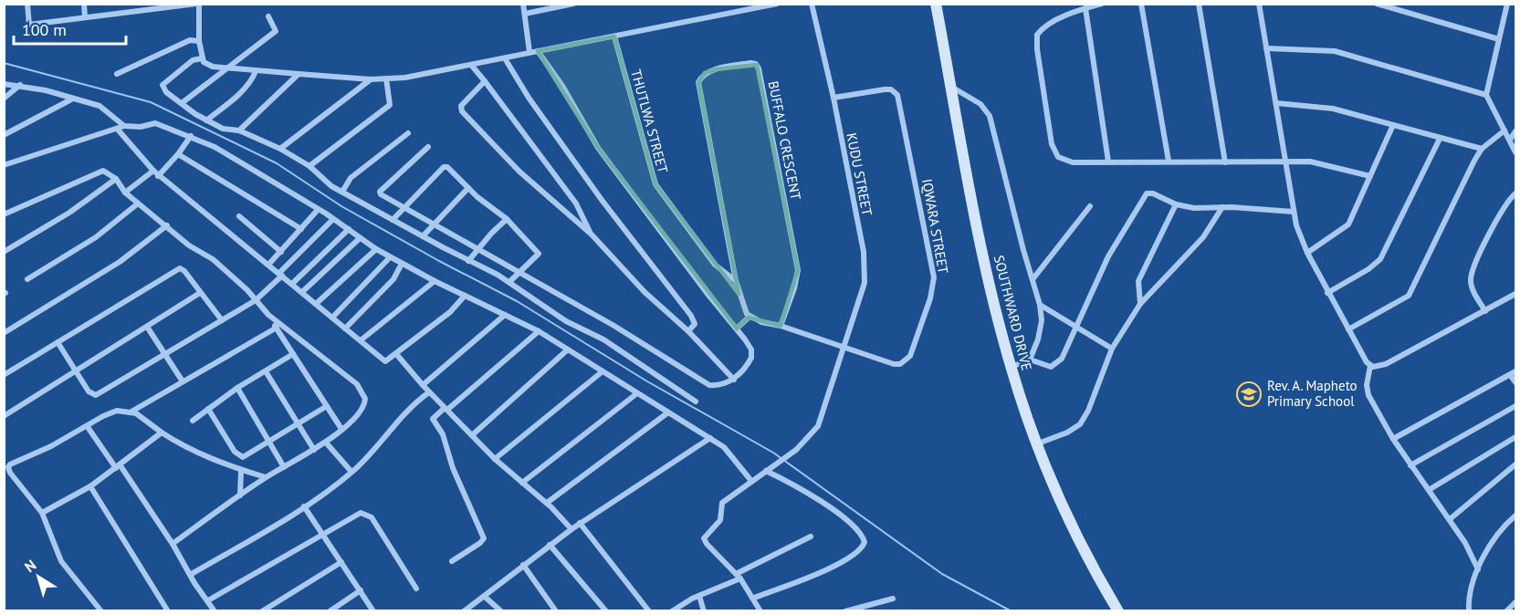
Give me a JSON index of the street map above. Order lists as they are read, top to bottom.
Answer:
{
  "streets": {
    "main road": ["SOUTHWARD DRIVE"],
    "street": [
      "THUTLWA STREET",
      "BUFFALO CRESCENT",
      "KUDU STREET",
      "IQWARA STREET"
    ]
  },
  "crossings": [
    ["THUTLWA STREET", "BUFFALO CRESCENT"],
    ["KUDU STREET", "IQWARA STREET"]
  ],
  "places": {
    "school or university": ["Rev. A. Mapheto Primary School"]
  },
  "scale_bar": "100 m",
  "north": "top left"
}
